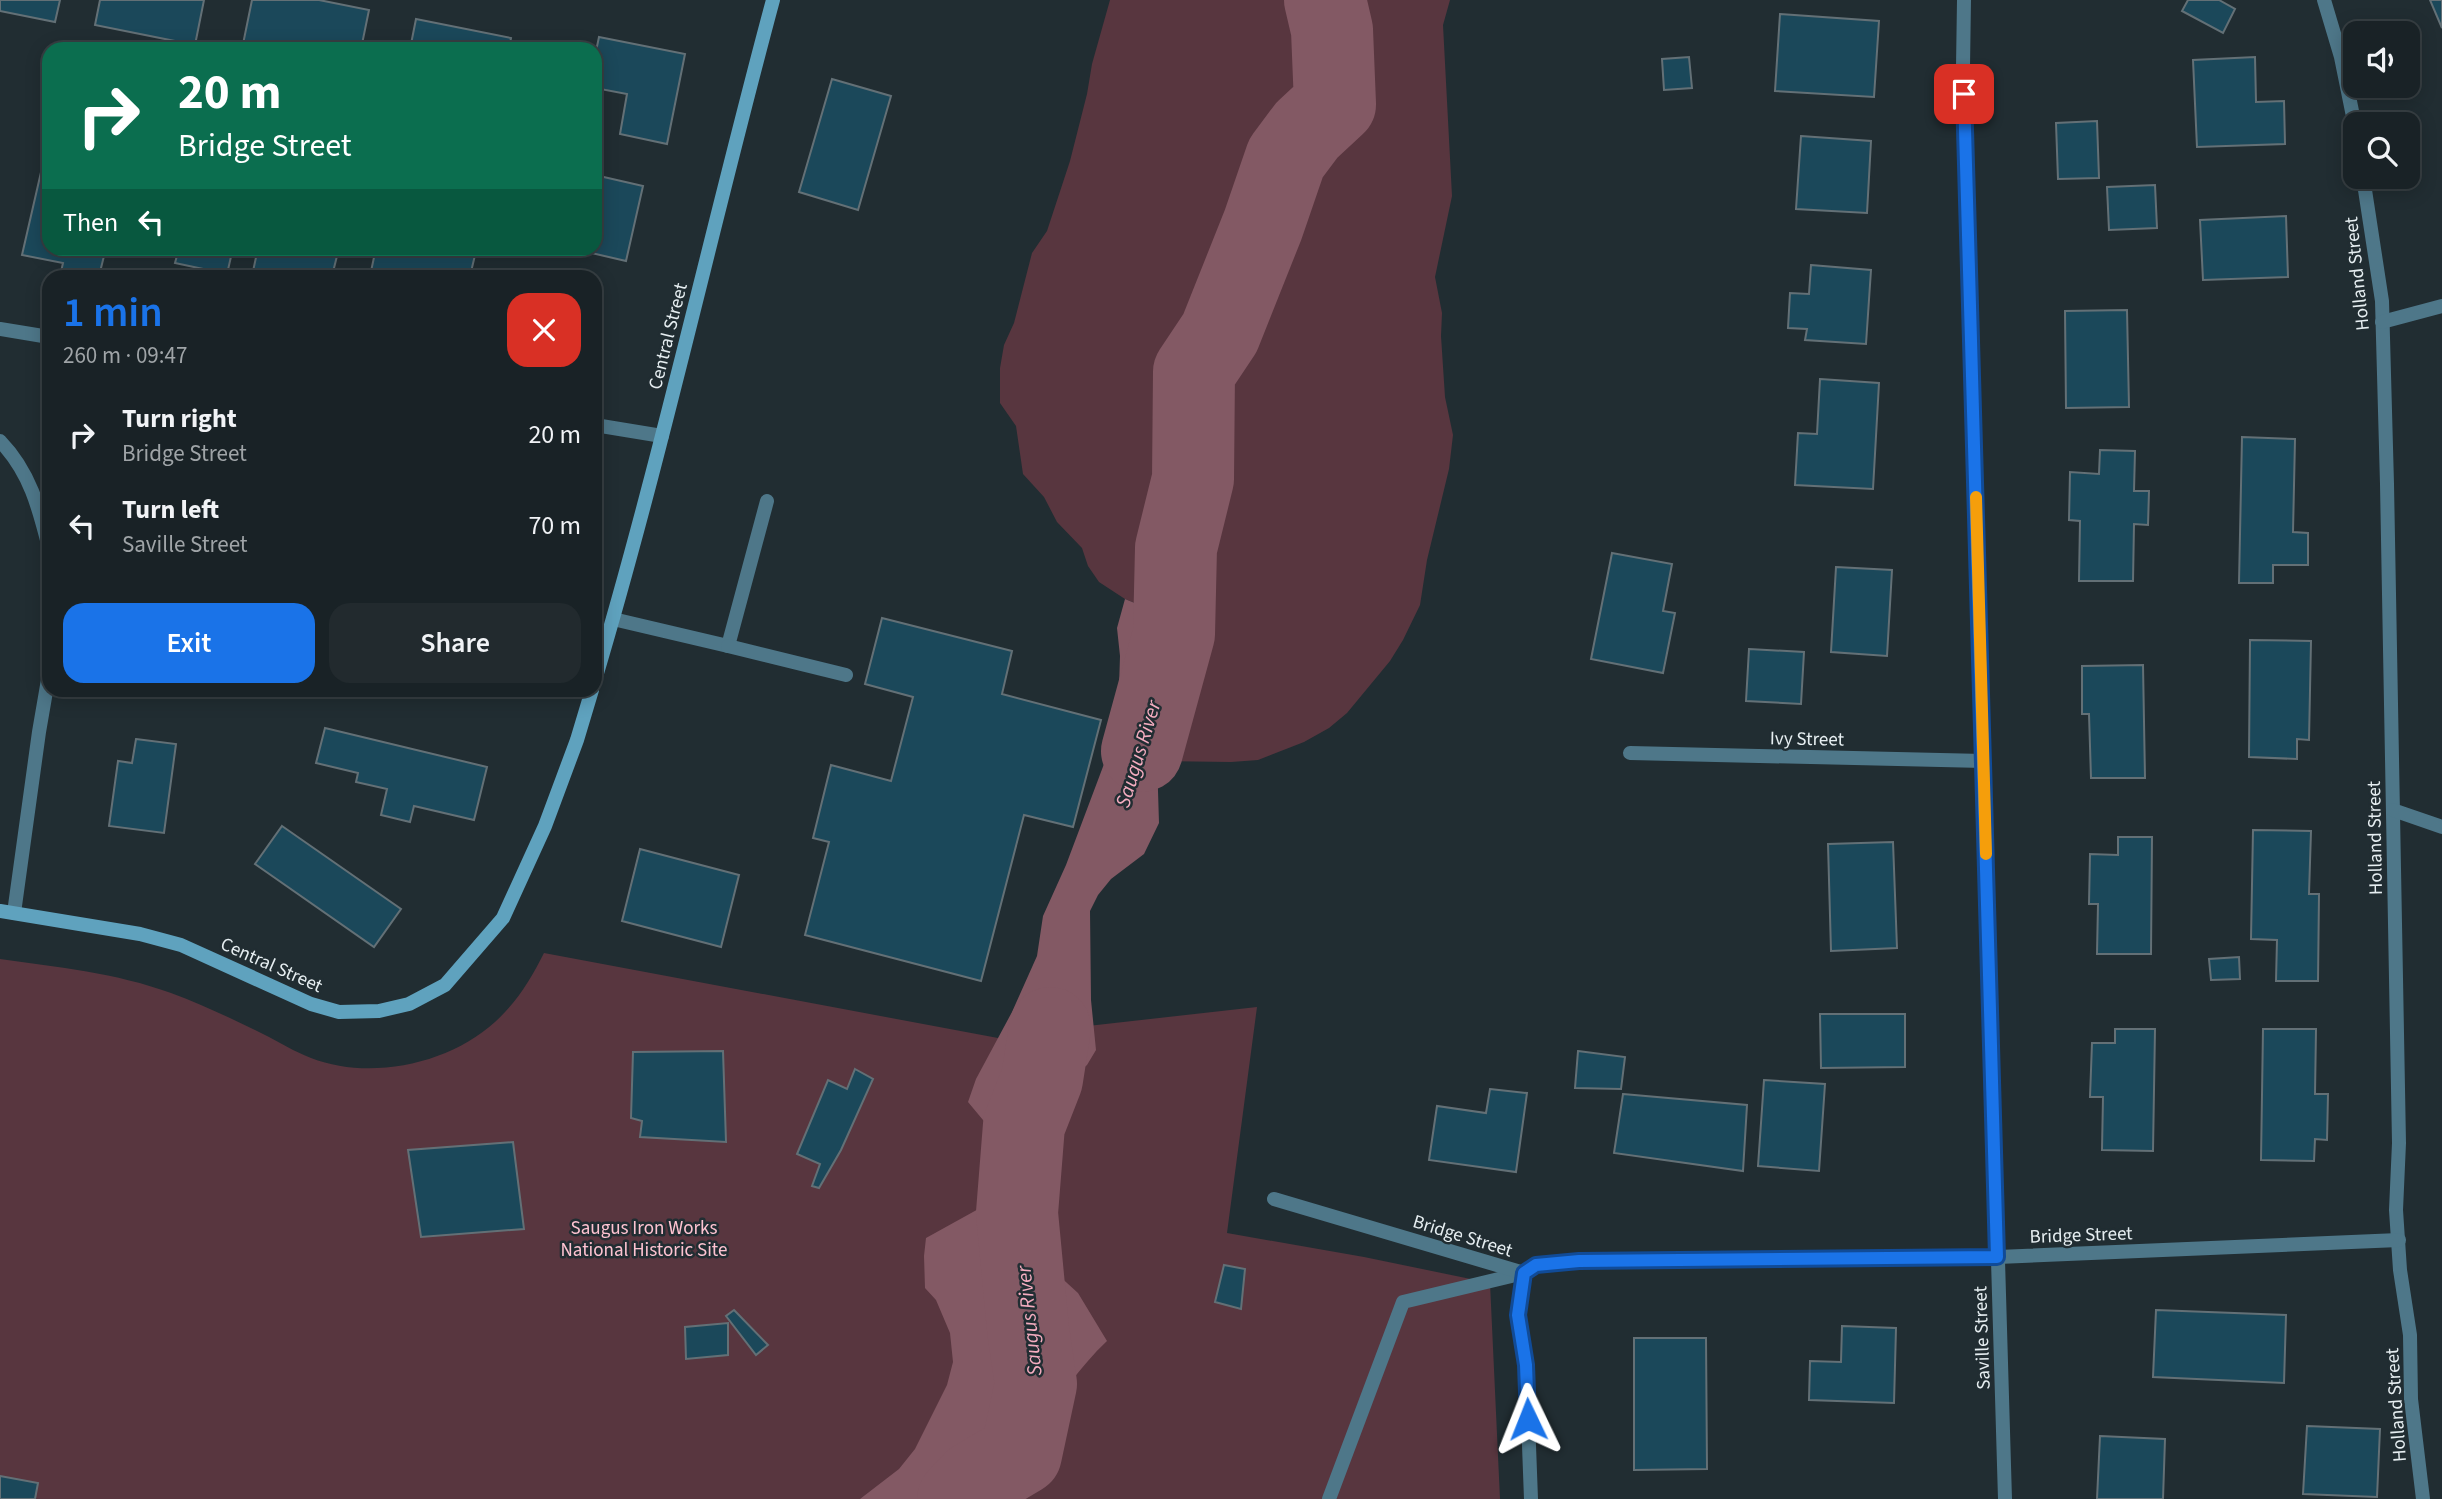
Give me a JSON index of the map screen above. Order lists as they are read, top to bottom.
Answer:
{
  "streets": {
    "street": [
      "Holland Street",
      "Central Street",
      "Ivy Street",
      "Bridge Street",
      "Saville Street"
    ]
  },
  "crossings": [
    ["Holland Street", "Bridge Street"],
    ["Ivy Street", "Saville Street"],
    ["Bridge Street", "Saville Street"]
  ],
  "water": ["Saugus River"],
  "parks": ["Saugus Iron Works National Historic Site"],
  "page": {
    "turn": ["20 m", "Bridge Street"],
    "then": "Then",
    "heading": ["1 min", "260 m · 09:47"],
    "list": [
      {
        "name": "Turn right",
        "note": "Bridge Street",
        "value": "20 m"
      },
      {
        "name": "Turn left",
        "note": "Saville Street",
        "value": "70 m"
      }
    ],
    "buttons": ["Exit", "Share"]
  }
}
